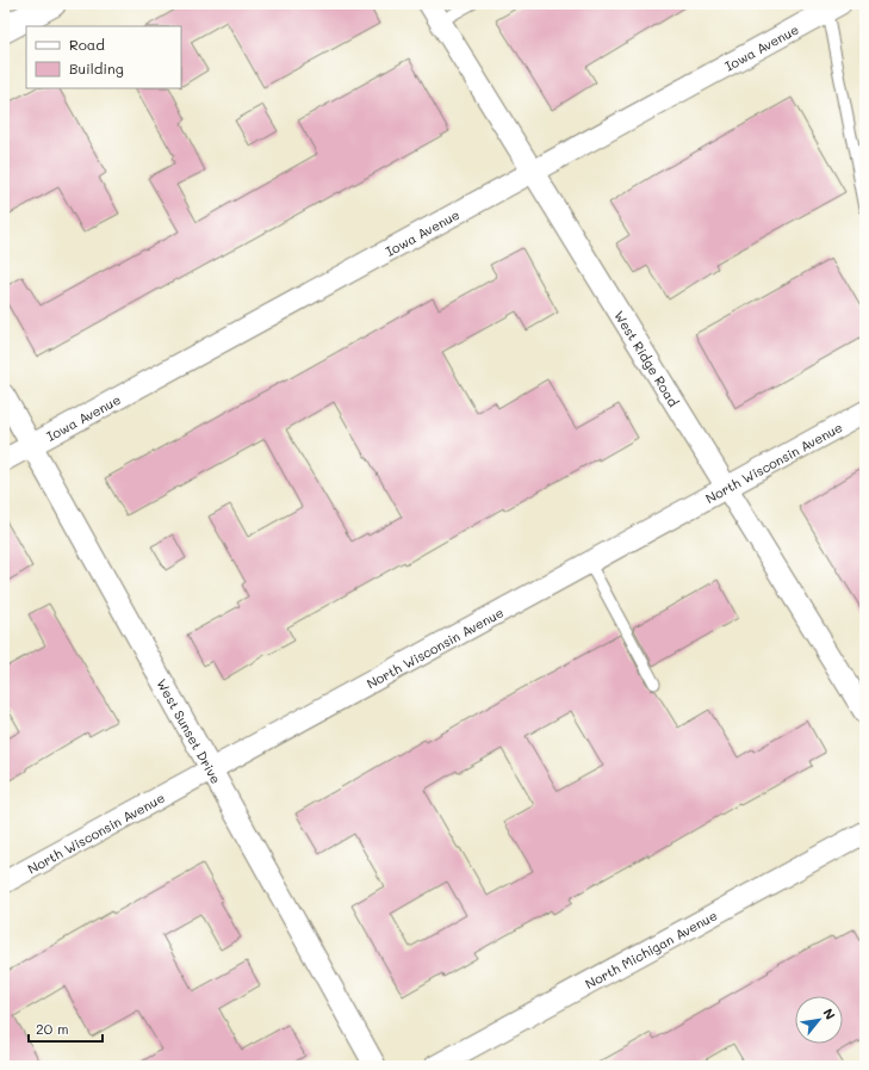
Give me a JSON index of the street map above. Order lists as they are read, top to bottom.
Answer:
{
  "streets": {
    "street": [
      "Iowa Avenue",
      "West Ridge Road",
      "North Wisconsin Avenue",
      "West Sunset Drive",
      "North Michigan Avenue"
    ]
  },
  "crossings": [
    ["Iowa Avenue", "West Ridge Road"],
    ["Iowa Avenue", "West Sunset Drive"],
    ["West Ridge Road", "North Wisconsin Avenue"],
    ["North Wisconsin Avenue", "West Sunset Drive"]
  ],
  "legend": ["Road", "Building"],
  "scale_bar": "20 m",
  "north": "top right"
}
